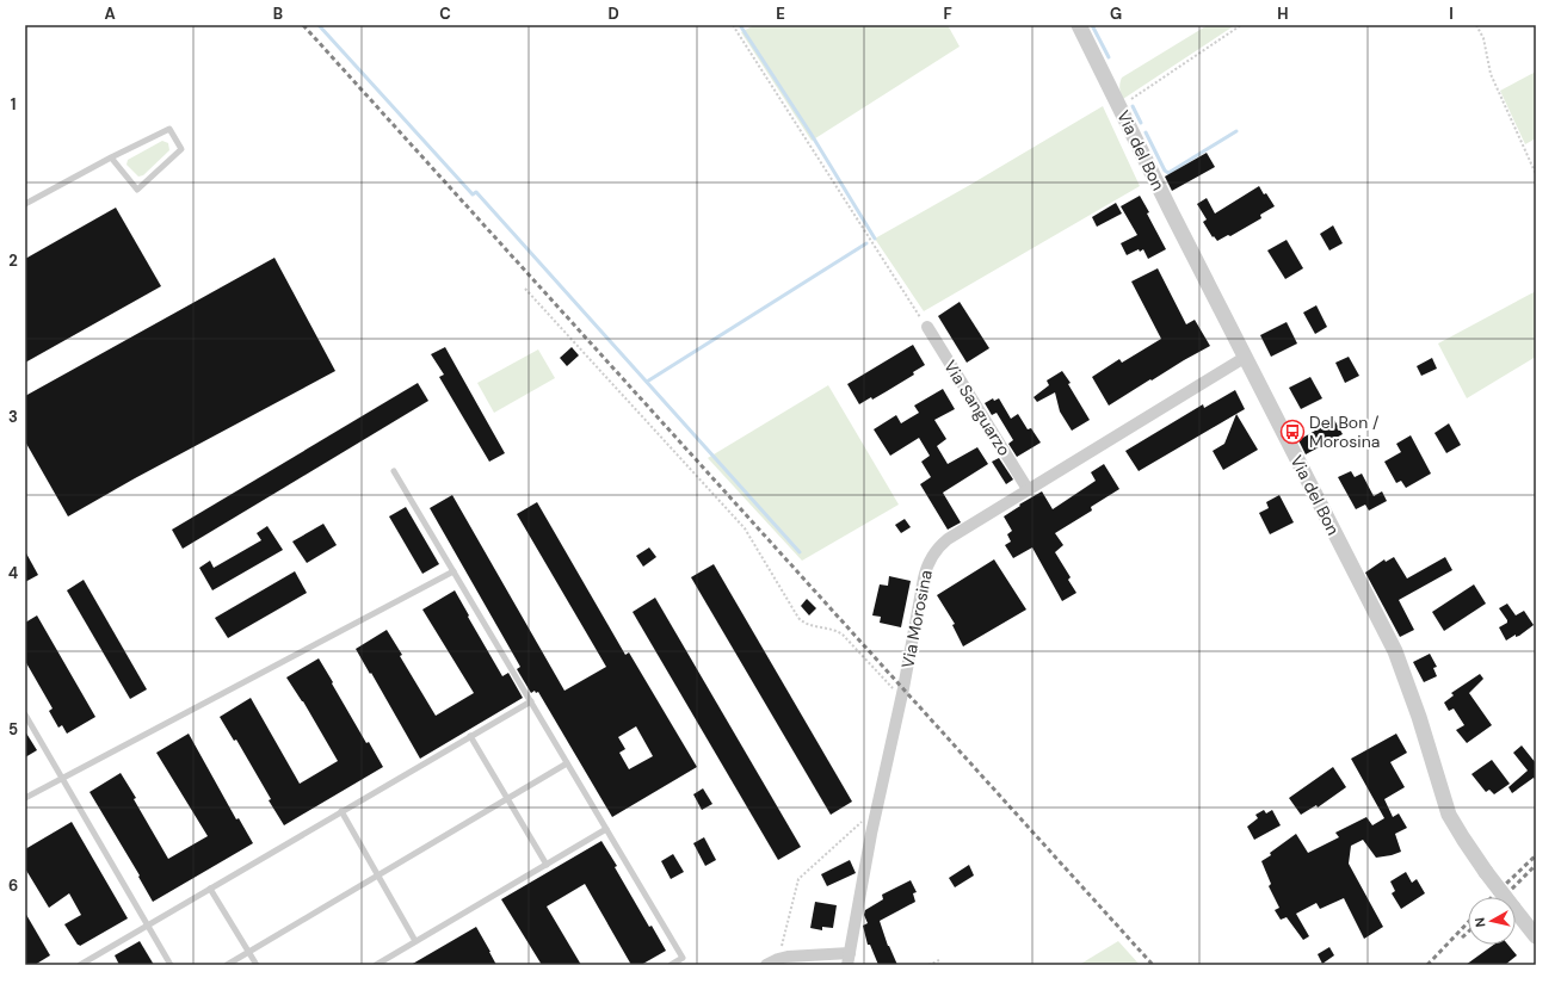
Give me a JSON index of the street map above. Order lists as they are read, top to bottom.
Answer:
{
  "streets": {
    "street": ["Via del Bon", "Via Sanguarzo", "Via Morosina"]
  },
  "crossings": [
    ["Via del Bon", "Via Morosina"],
    ["Via Sanguarzo", "Via Morosina"]
  ],
  "places": {
    "bus stop": ["Del Bon / Morosina"]
  },
  "north": "left",
  "grid": {
    "columns": [
      "A",
      "B",
      "C",
      "D",
      "E",
      "F",
      "G",
      "H",
      "I"
    ],
    "rows": [
      "1",
      "2",
      "3",
      "4",
      "5",
      "6"
    ]
  }
}
